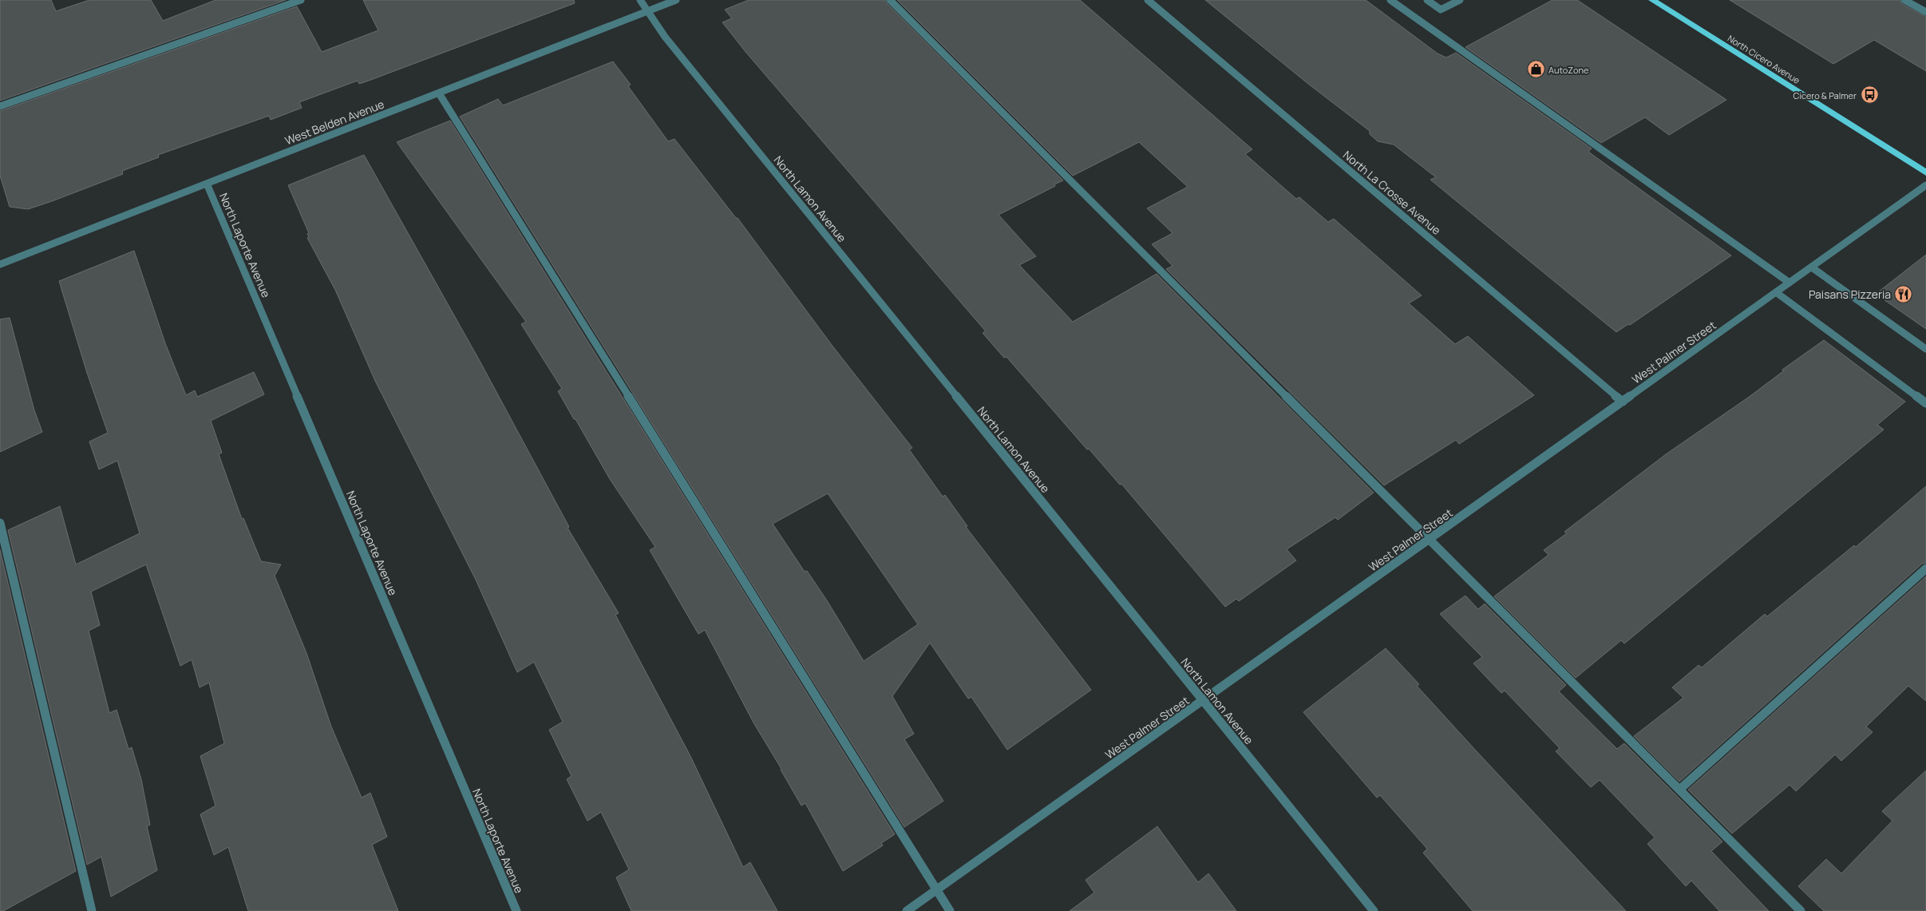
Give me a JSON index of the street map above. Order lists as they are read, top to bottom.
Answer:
{
  "streets": {
    "main road": ["North Cicero Avenue"],
    "street": [
      "West Belden Avenue",
      "North La Crosse Avenue",
      "North Lamon Avenue",
      "North Laporte Avenue",
      "West Palmer Street"
    ]
  },
  "crossings": [
    ["West Belden Avenue", "North Lamon Avenue"],
    ["West Belden Avenue", "North Laporte Avenue"],
    ["North La Crosse Avenue", "West Palmer Street"],
    ["North Lamon Avenue", "West Palmer Street"]
  ],
  "places": {
    "shop": ["AutoZone"],
    "bus stop": ["Cicero & Palmer"],
    "restaurant": ["Paisans Pizzeria"]
  }
}
